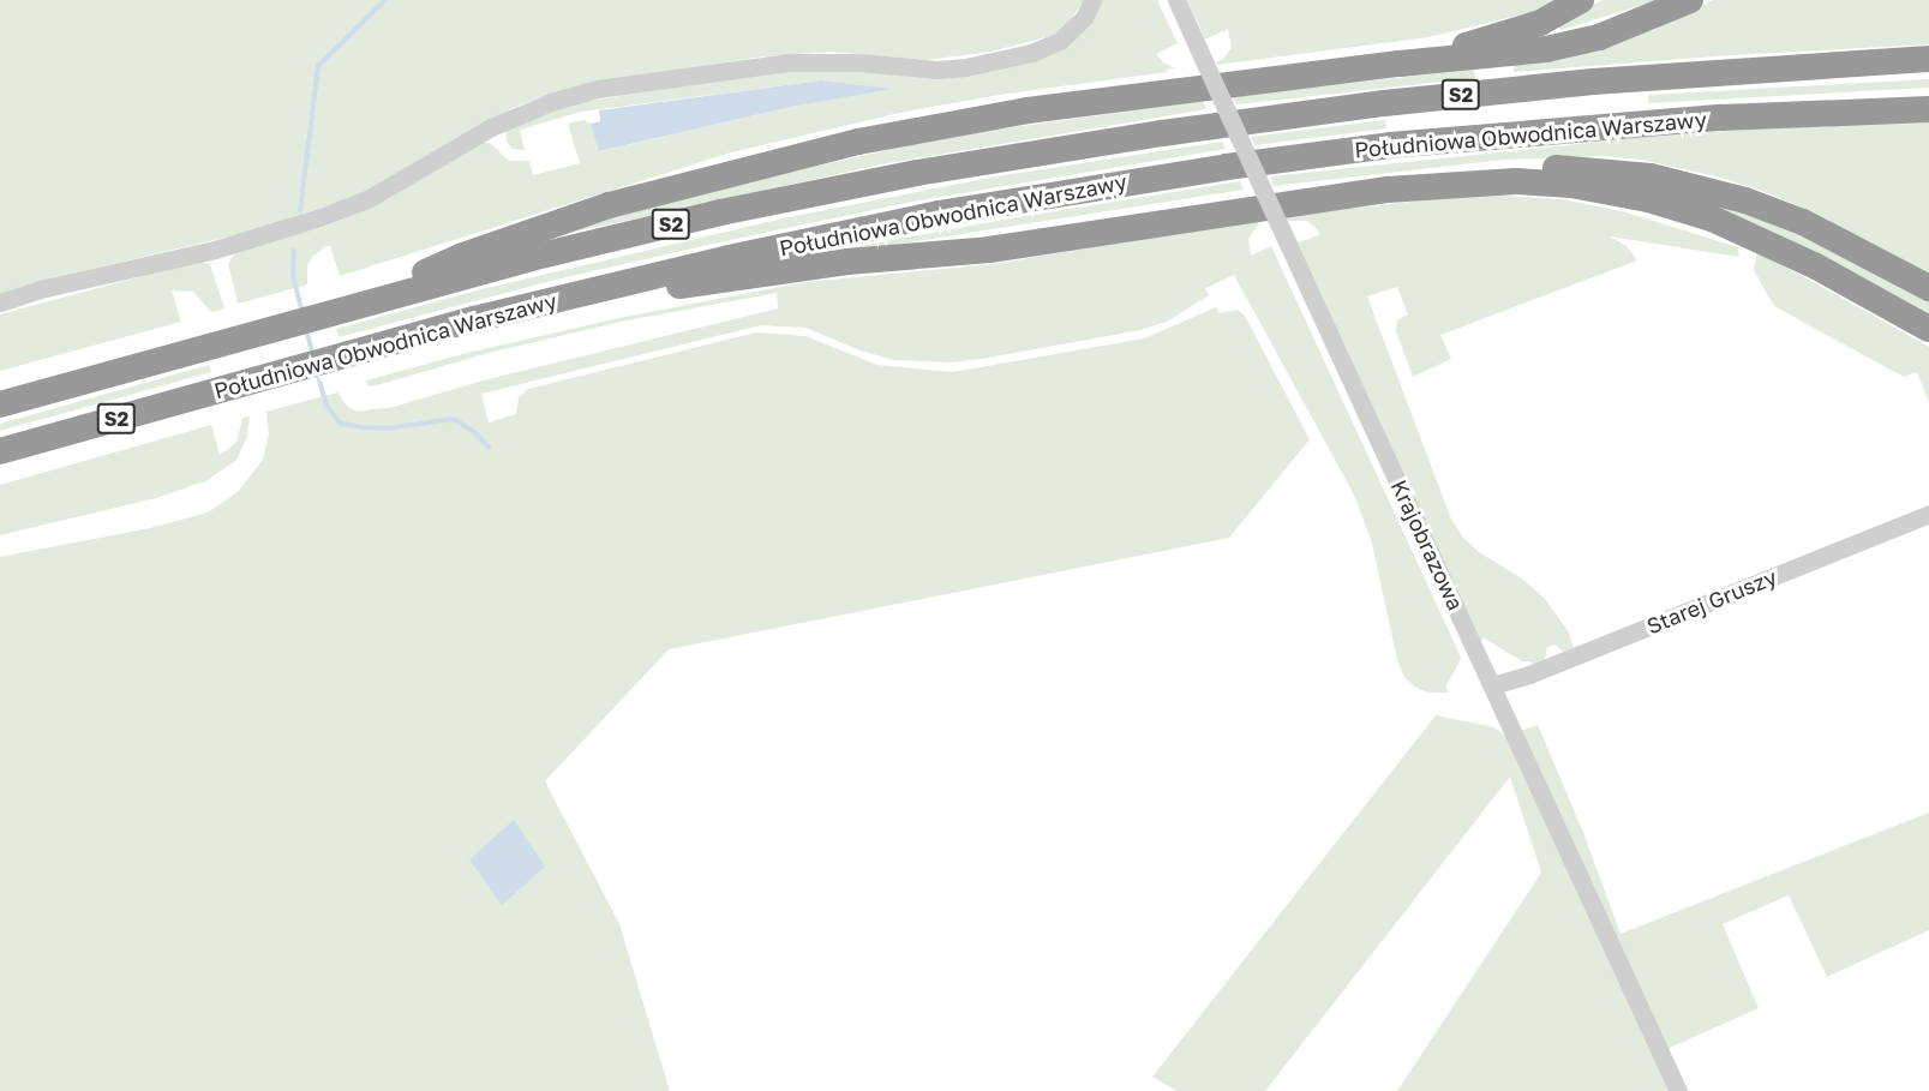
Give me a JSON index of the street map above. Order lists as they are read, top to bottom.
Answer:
{
  "streets": {
    "highway": ["S2", "Południowa Obwodnica Warszawy"],
    "street": ["Krajobrazowa", "Starej Gruszy"]
  },
  "crossings": [
    ["Krajobrazowa", "Starej Gruszy"]
  ]
}
